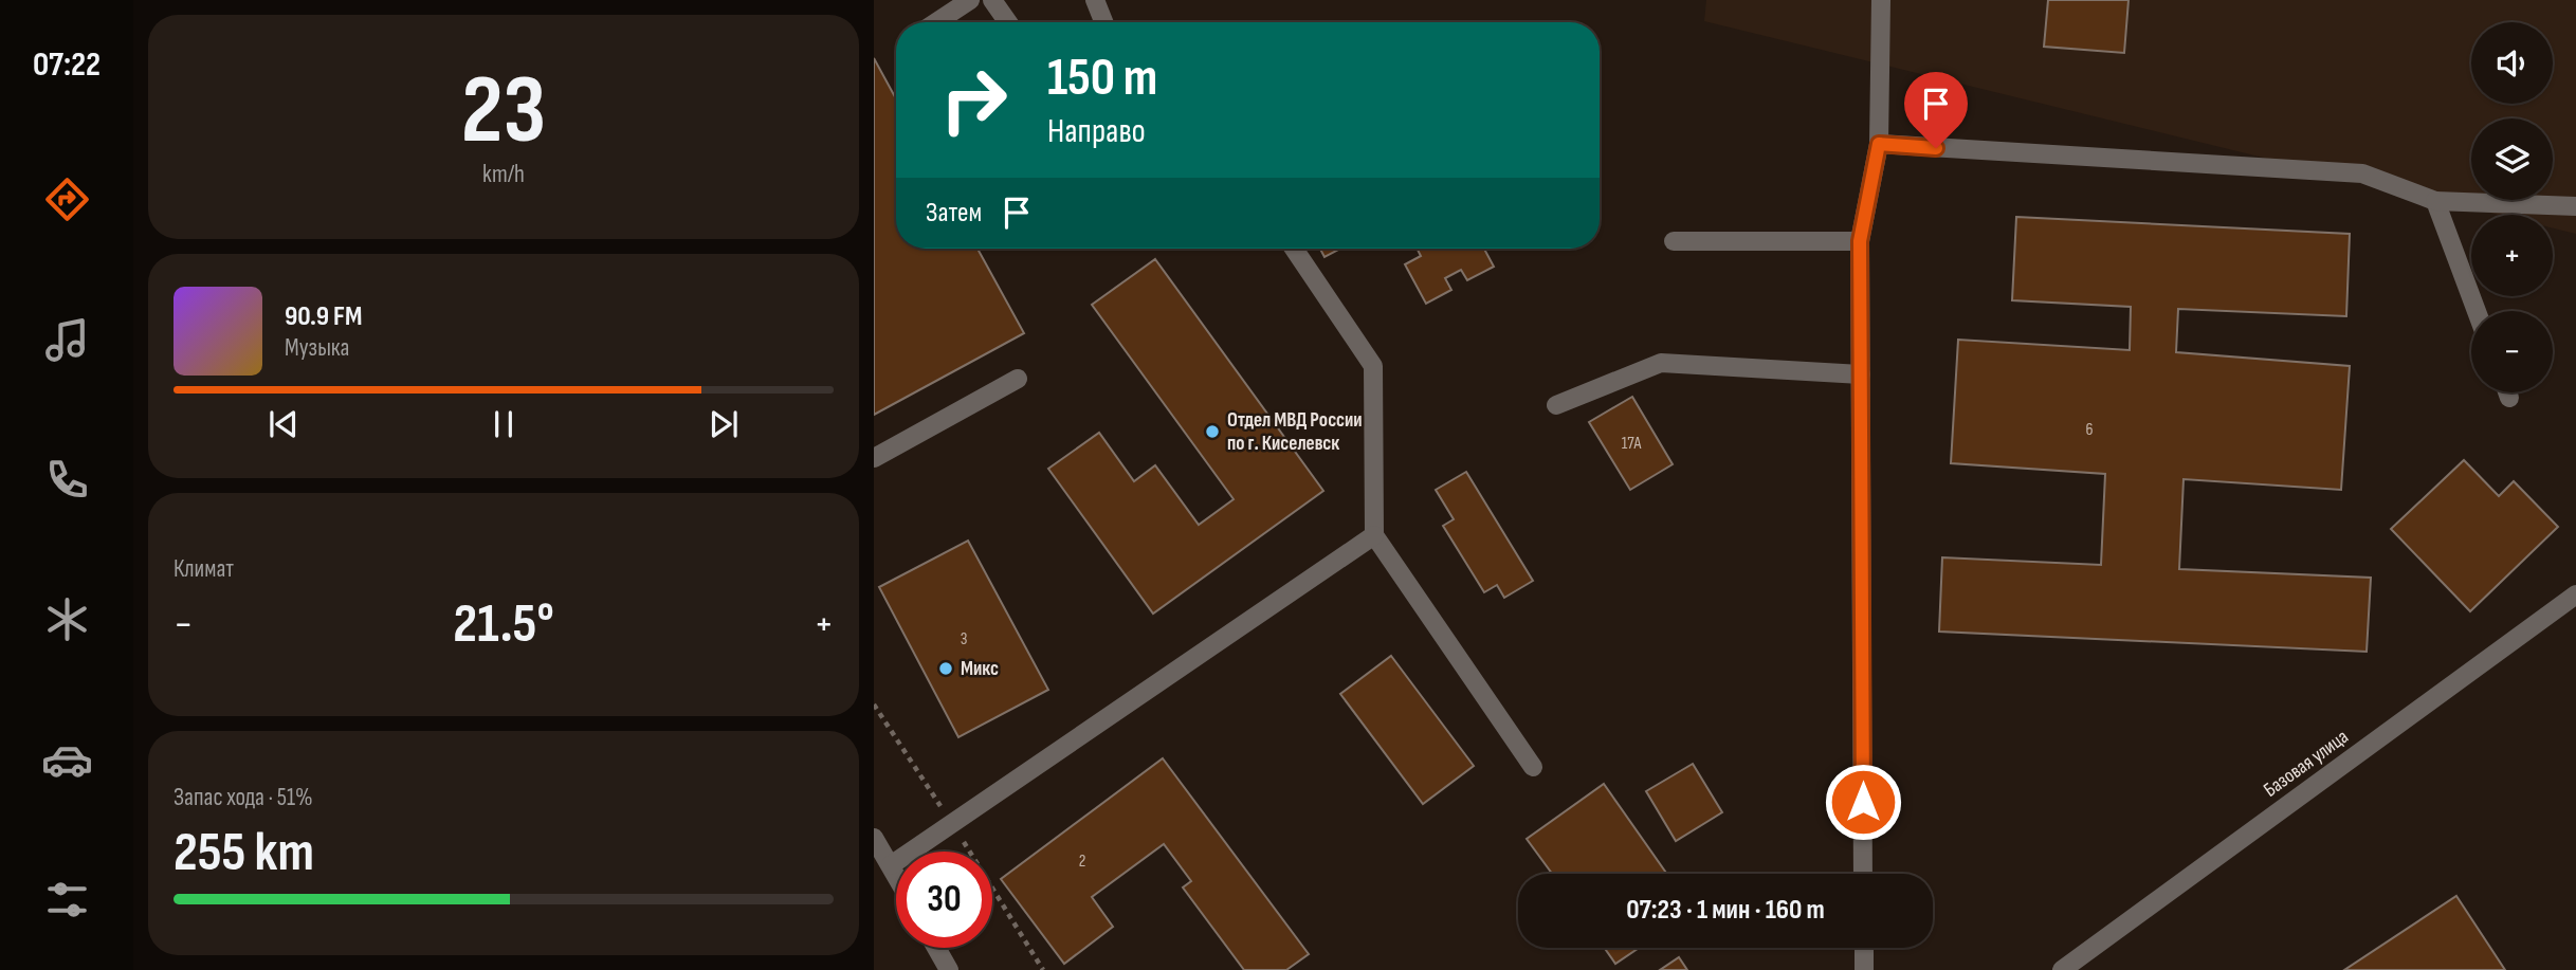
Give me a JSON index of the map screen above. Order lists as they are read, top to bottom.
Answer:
{
  "streets": {
    "street": ["Базовая улица"]
  },
  "places": ["Отдел МВД России по г. Киселевск", "Микс"],
  "house_numbers": [
    "6",
    "17А",
    "3",
    "2"
  ],
  "page": {
    "tabs": "07:22",
    "tile": [
      ["23", "km/h"],
      "Климат",
      ["Запас хода · 51%", "255 km"]
    ],
    "map_buttons": ["+", "−"],
    "turn": ["150 m", "Направо"],
    "then": "Затем",
    "song": ["90.9 FM", "Музыка"],
    "heat": ["−", "21.5°", "+"],
    "limit": "30",
    "trip": "07:23 · 1 мин · 160 m"
  }
}
